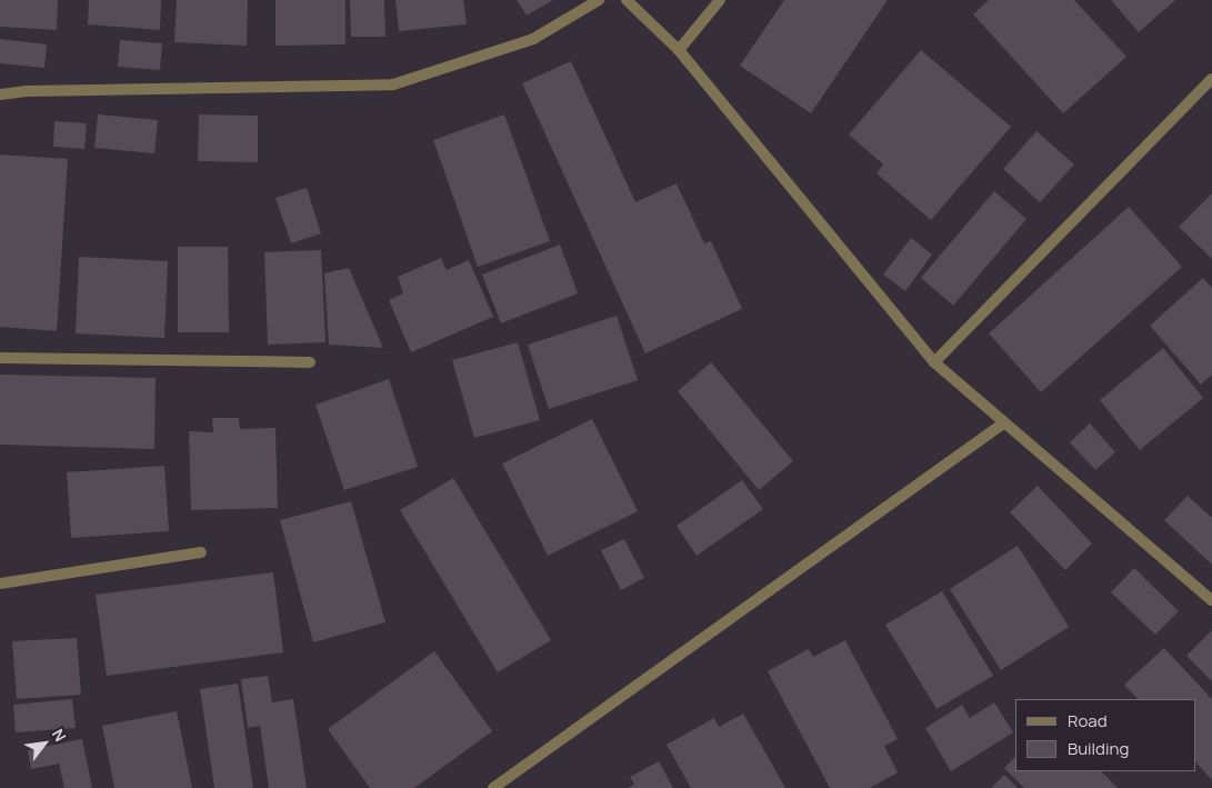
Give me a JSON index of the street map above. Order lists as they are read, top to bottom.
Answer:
{
  "legend": ["Road", "Building"],
  "north": "top right"
}
